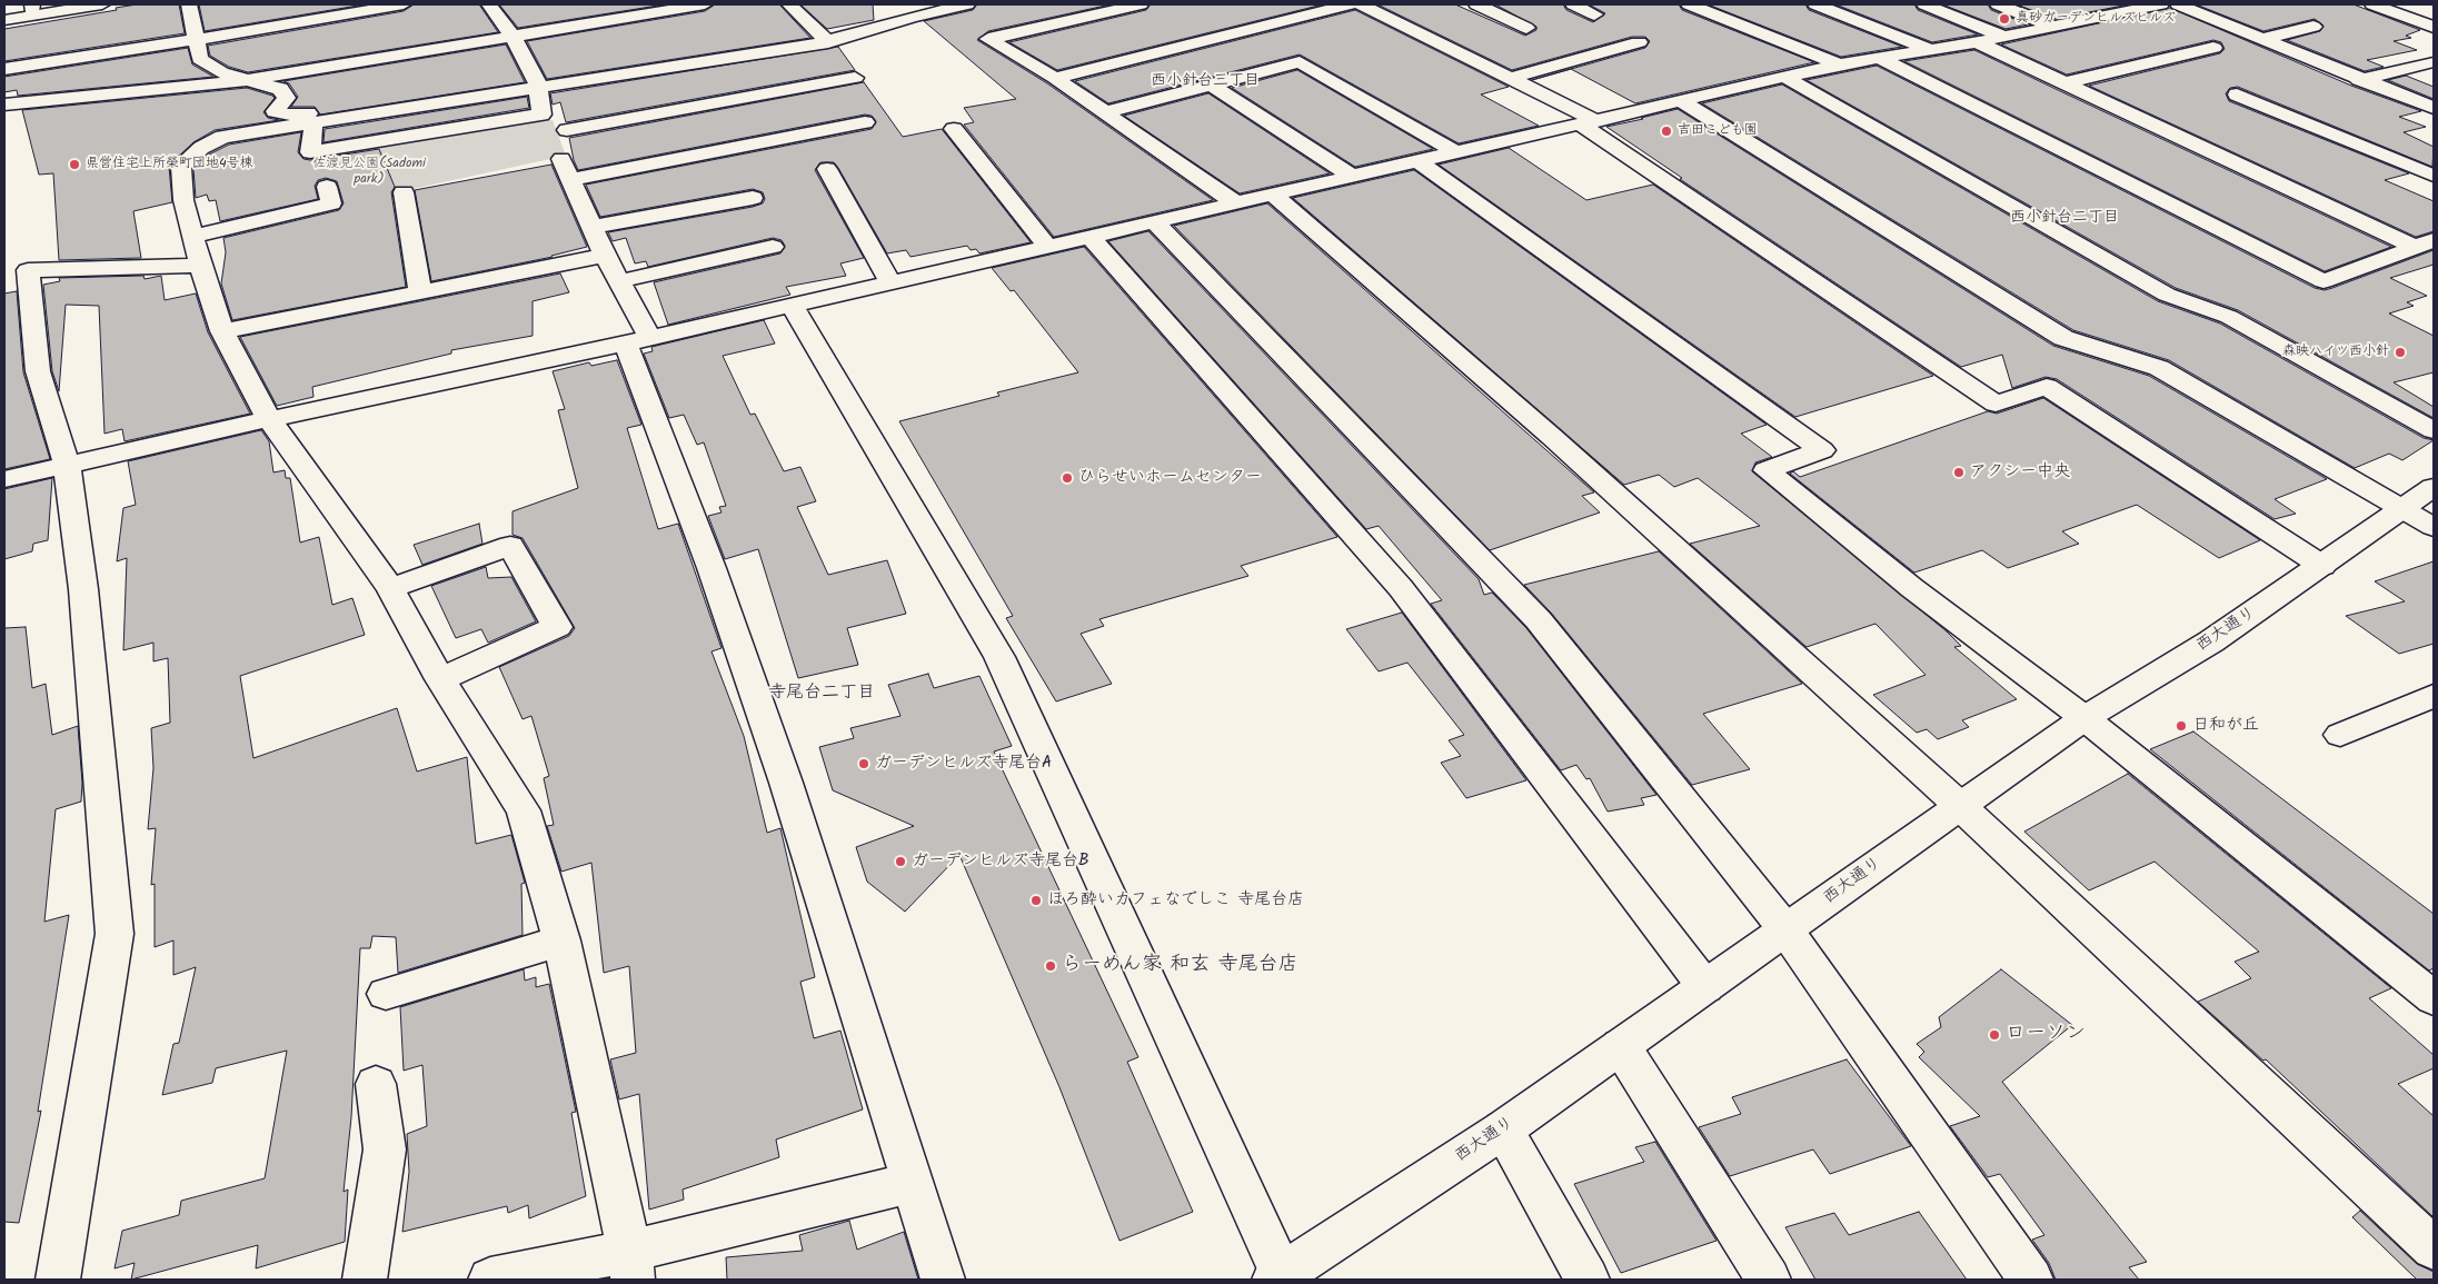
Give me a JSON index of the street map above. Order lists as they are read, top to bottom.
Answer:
{
  "streets": {
    "street": ["西大通り"]
  },
  "districts": ["西小針台三丁目", "西小針台二丁目", "寺尾台二丁目"],
  "parks": ["佐渡見公園(Sadomi park)"],
  "places": [
    "真砂ガーデンヒルズヒルズ",
    "吉田こども園",
    "県営住宅上所榮町団地4号棟",
    "森映ハイツ西小針",
    "アクシー中央",
    "ひらせいホームセンター",
    "日和が丘",
    "ガーデンヒルズ寺尾台A",
    "ガーデンヒルズ寺尾台B",
    "ほろ酔いカフェなでしこ 寺尾台店",
    "らーめん家 和玄 寺尾台店",
    "ローソン"
  ]
}
